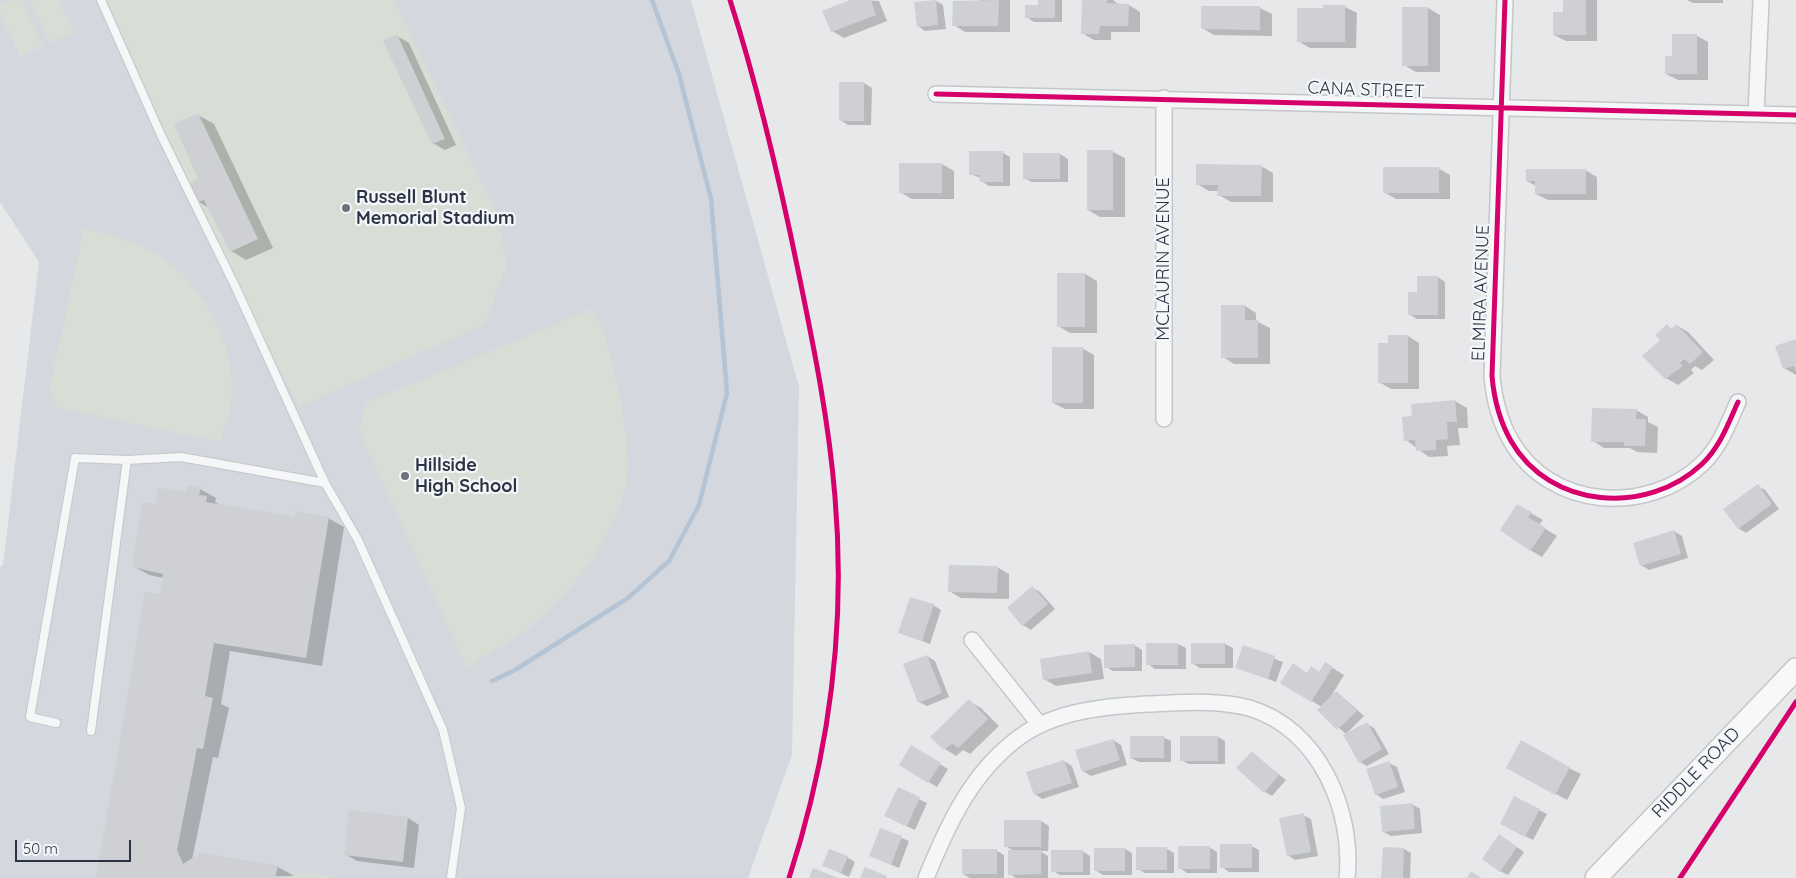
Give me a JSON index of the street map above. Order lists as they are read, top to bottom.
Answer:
{
  "streets": {
    "main road": ["RIDDLE ROAD"],
    "street": ["CANA STREET", "MCLAURIN AVENUE", "ELMIRA AVENUE"]
  },
  "crossings": [
    ["CANA STREET", "MCLAURIN AVENUE"],
    ["CANA STREET", "ELMIRA AVENUE"]
  ],
  "places": ["Russell Blunt Memorial Stadium", "Hillside High School"],
  "scale_bar": "50 m"
}
